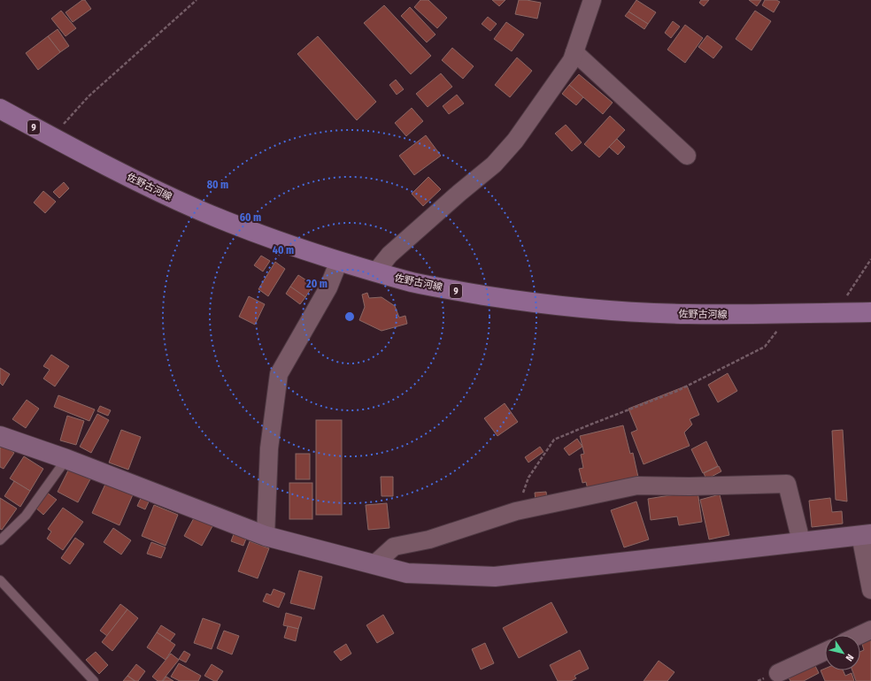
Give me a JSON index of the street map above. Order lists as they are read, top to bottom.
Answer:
{
  "streets": {
    "main road": ["9", "佐野古河線"]
  },
  "north": "bottom right",
  "rings": [
    "80 m",
    "60 m",
    "40 m",
    "20 m"
  ]
}
